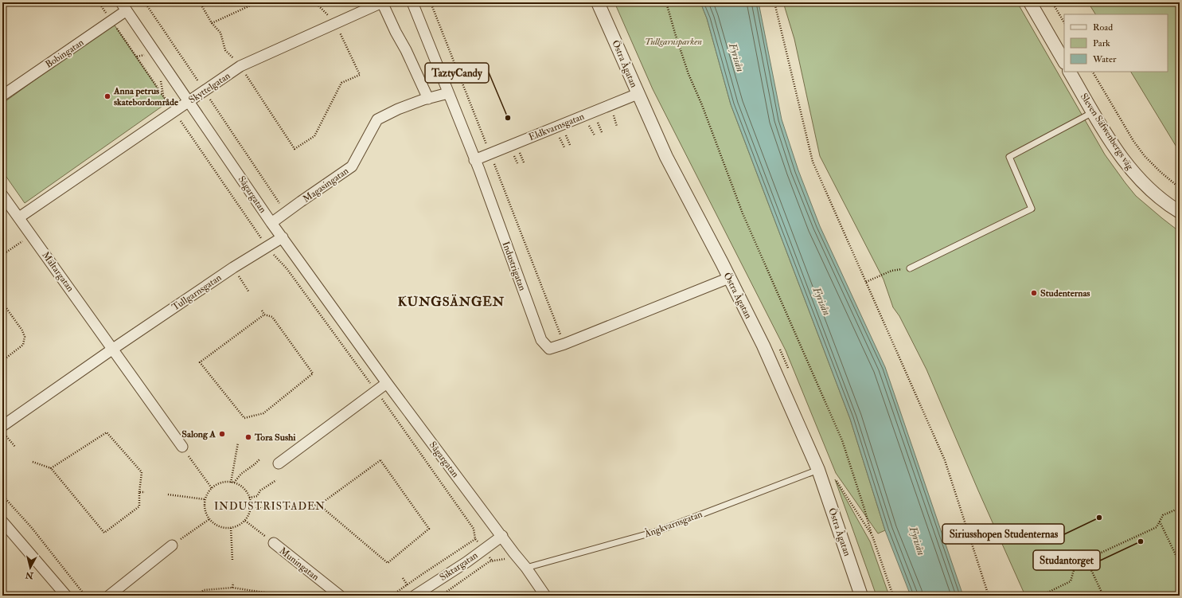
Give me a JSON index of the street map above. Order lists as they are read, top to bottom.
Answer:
{
  "streets": {
    "street": [
      "Bobingatan",
      "Östra Ågatan",
      "Skyttelgatan",
      "Eldkvarnsgatan",
      "Sleven Säfwenbergs väg",
      "Magasingatan",
      "Sågargatan",
      "Industrigatan",
      "Mältargatan",
      "Tullgarnsgatan",
      "Muningatan",
      "Siktargatan"
    ],
    "lane": ["Ångkvarnsgatan"]
  },
  "crossings": [
    ["Bobingatan", "Sågargatan"],
    ["Östra Ågatan", "Eldkvarnsgatan"],
    ["Östra Ågatan", "Industrigatan"],
    ["Östra Ågatan", "Ångkvarnsgatan"],
    ["Skyttelgatan", "Magasingatan"],
    ["Skyttelgatan", "Sågargatan"],
    ["Skyttelgatan", "Mältargatan"],
    ["Eldkvarnsgatan", "Industrigatan"],
    ["Magasingatan", "Sågargatan"],
    ["Magasingatan", "Industrigatan"],
    ["Sågargatan", "Tullgarnsgatan"],
    ["Sågargatan", "Siktargatan"],
    ["Mältargatan", "Tullgarnsgatan"]
  ],
  "districts": ["KUNGSÄNGEN", "INDUSTRISTADEN"],
  "water": ["Fyrisån"],
  "parks": ["Tullgarnsparken"],
  "places": [
    "Anna petrus skatebordområde",
    "TaztyCandy",
    "Studenternas",
    "Salong A",
    "Tora Sushi",
    "Siriusshopen Studenternas",
    "Studantorget"
  ],
  "legend": ["Road", "Park", "Water"],
  "north": "bottom"
}
